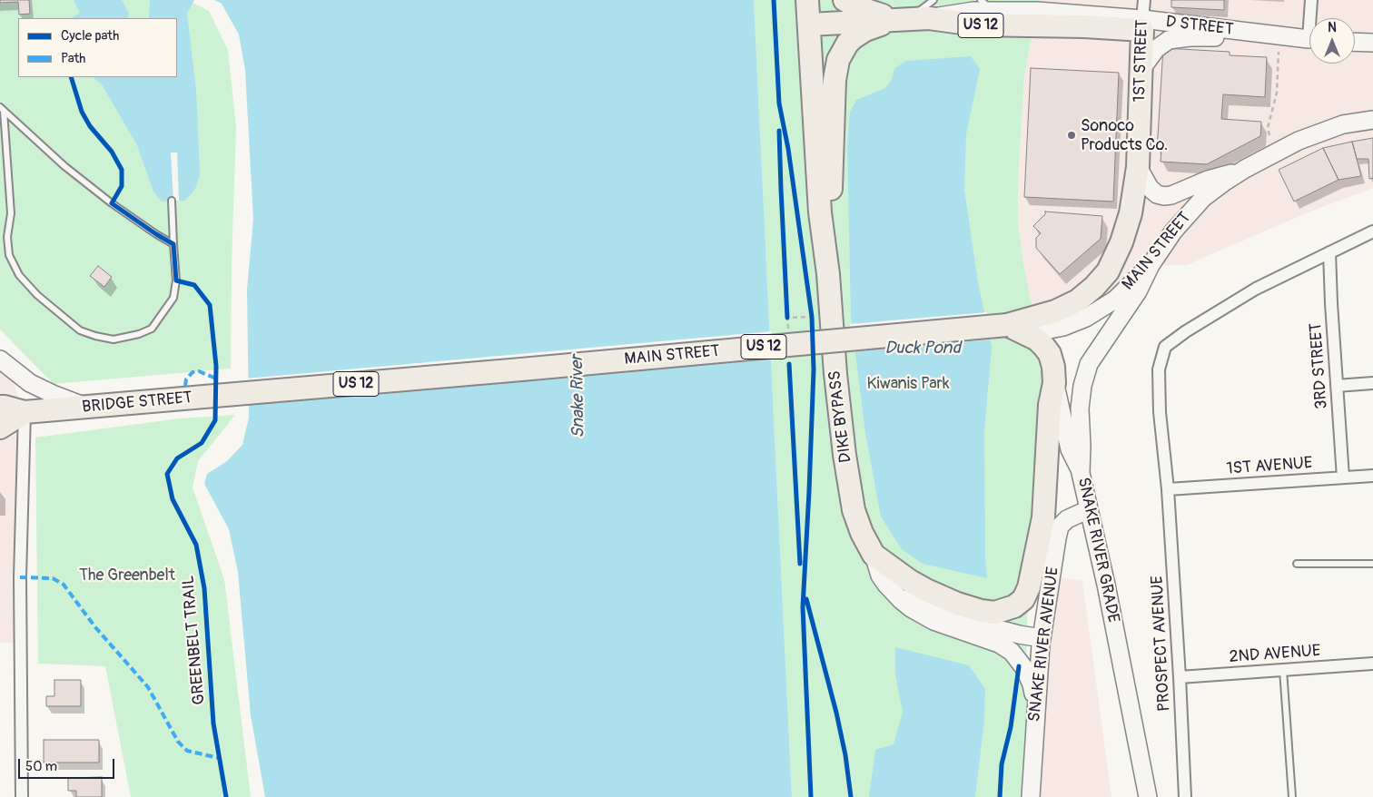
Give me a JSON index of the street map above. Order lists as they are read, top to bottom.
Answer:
{
  "streets": {
    "highway": [
      "US 12",
      "D STREET",
      "1ST STREET",
      "MAIN STREET",
      "BRIDGE STREET",
      "DIKE BYPASS"
    ],
    "main road": ["SNAKE RIVER GRADE", "SNAKE RIVER AVENUE"],
    "street": [
      "3RD STREET",
      "1ST AVENUE",
      "PROSPECT AVENUE",
      "2ND AVENUE"
    ],
    "cycle path": ["GREENBELT TRAIL"]
  },
  "crossings": [
    ["D STREET", "1ST STREET"],
    ["D STREET", "DIKE BYPASS"],
    ["1ST STREET", "MAIN STREET"],
    ["MAIN STREET", "BRIDGE STREET"],
    ["MAIN STREET", "SNAKE RIVER GRADE"],
    ["3RD STREET", "1ST AVENUE"],
    ["3RD STREET", "PROSPECT AVENUE"],
    ["1ST AVENUE", "PROSPECT AVENUE"],
    ["SNAKE RIVER GRADE", "SNAKE RIVER AVENUE"],
    ["PROSPECT AVENUE", "2ND AVENUE"]
  ],
  "water": ["Duck Pond", "Snake River"],
  "parks": ["Kiwanis Park", "The Greenbelt"],
  "places": ["Sonoco Products Co."],
  "legend": ["Cycle path", "Path"],
  "scale_bar": "50 m",
  "north": "top"
}
